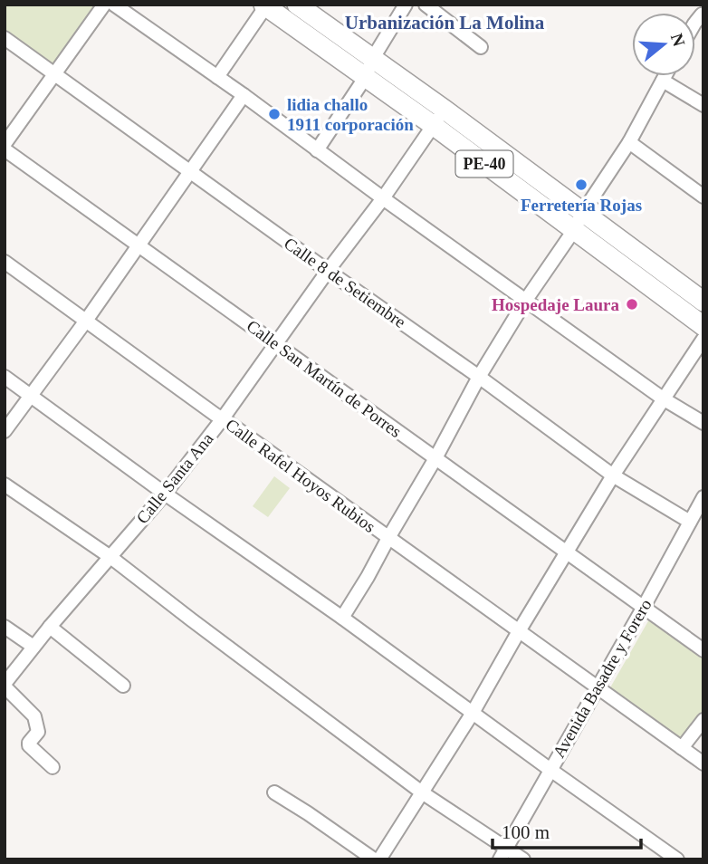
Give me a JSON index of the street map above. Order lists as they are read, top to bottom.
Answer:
{
  "streets": {
    "highway": ["PE-40"],
    "street": [
      "Calle 8 de Setiembre",
      "Calle San Martín de Porres",
      "Calle Rafel Hoyos Rubios",
      "Calle Santa Ana",
      "Avenida Basadre y Forero"
    ]
  },
  "crossings": [
    ["PE-40", "Calle Santa Ana"],
    ["Calle 8 de Setiembre", "Calle Santa Ana"],
    ["Calle 8 de Setiembre", "Avenida Basadre y Forero"],
    ["Calle San Martín de Porres", "Calle Santa Ana"],
    ["Calle San Martín de Porres", "Avenida Basadre y Forero"],
    ["Calle Rafel Hoyos Rubios", "Calle Santa Ana"],
    ["Calle Rafel Hoyos Rubios", "Avenida Basadre y Forero"]
  ],
  "districts": ["Urbanización La Molina"],
  "places": ["lidia challo 1911 corporación", "Ferretería Rojas", "Hospedaje Laura"],
  "scale_bar": "100 m",
  "north": "right"
}
